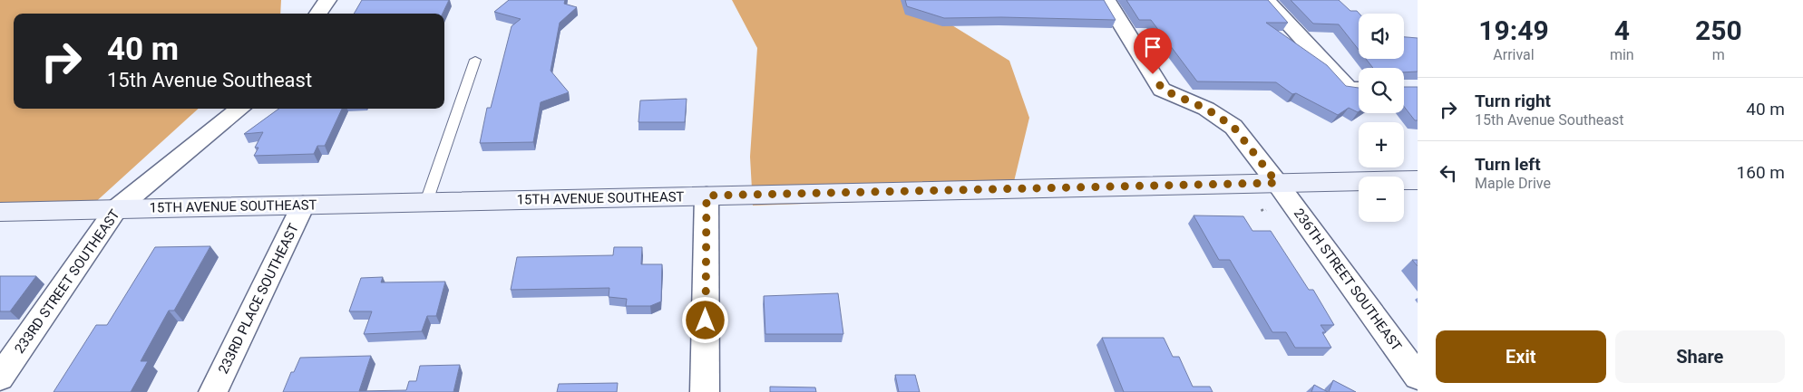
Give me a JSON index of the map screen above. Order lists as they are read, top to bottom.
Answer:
{
  "streets": {
    "street": [
      "15TH AVENUE SOUTHEAST",
      "236TH STREET SOUTHEAST",
      "233RD STREET SOUTHEAST",
      "233RD PLACE SOUTHEAST"
    ]
  },
  "crossings": [
    ["15TH AVENUE SOUTHEAST", "236TH STREET SOUTHEAST"],
    ["15TH AVENUE SOUTHEAST", "233RD STREET SOUTHEAST"],
    ["15TH AVENUE SOUTHEAST", "233RD PLACE SOUTHEAST"]
  ],
  "page": {
    "eta": [
      "19:49",
      "Arrival",
      "4",
      "min",
      "250",
      "m"
    ],
    "map_buttons": ["+", "−"],
    "turn": ["40 m", "15th Avenue Southeast"],
    "list": [
      {
        "name": "Turn right",
        "note": "15th Avenue Southeast",
        "value": "40 m"
      },
      {
        "name": "Turn left",
        "note": "Maple Drive",
        "value": "160 m"
      }
    ],
    "buttons": ["Exit", "Share"]
  }
}
